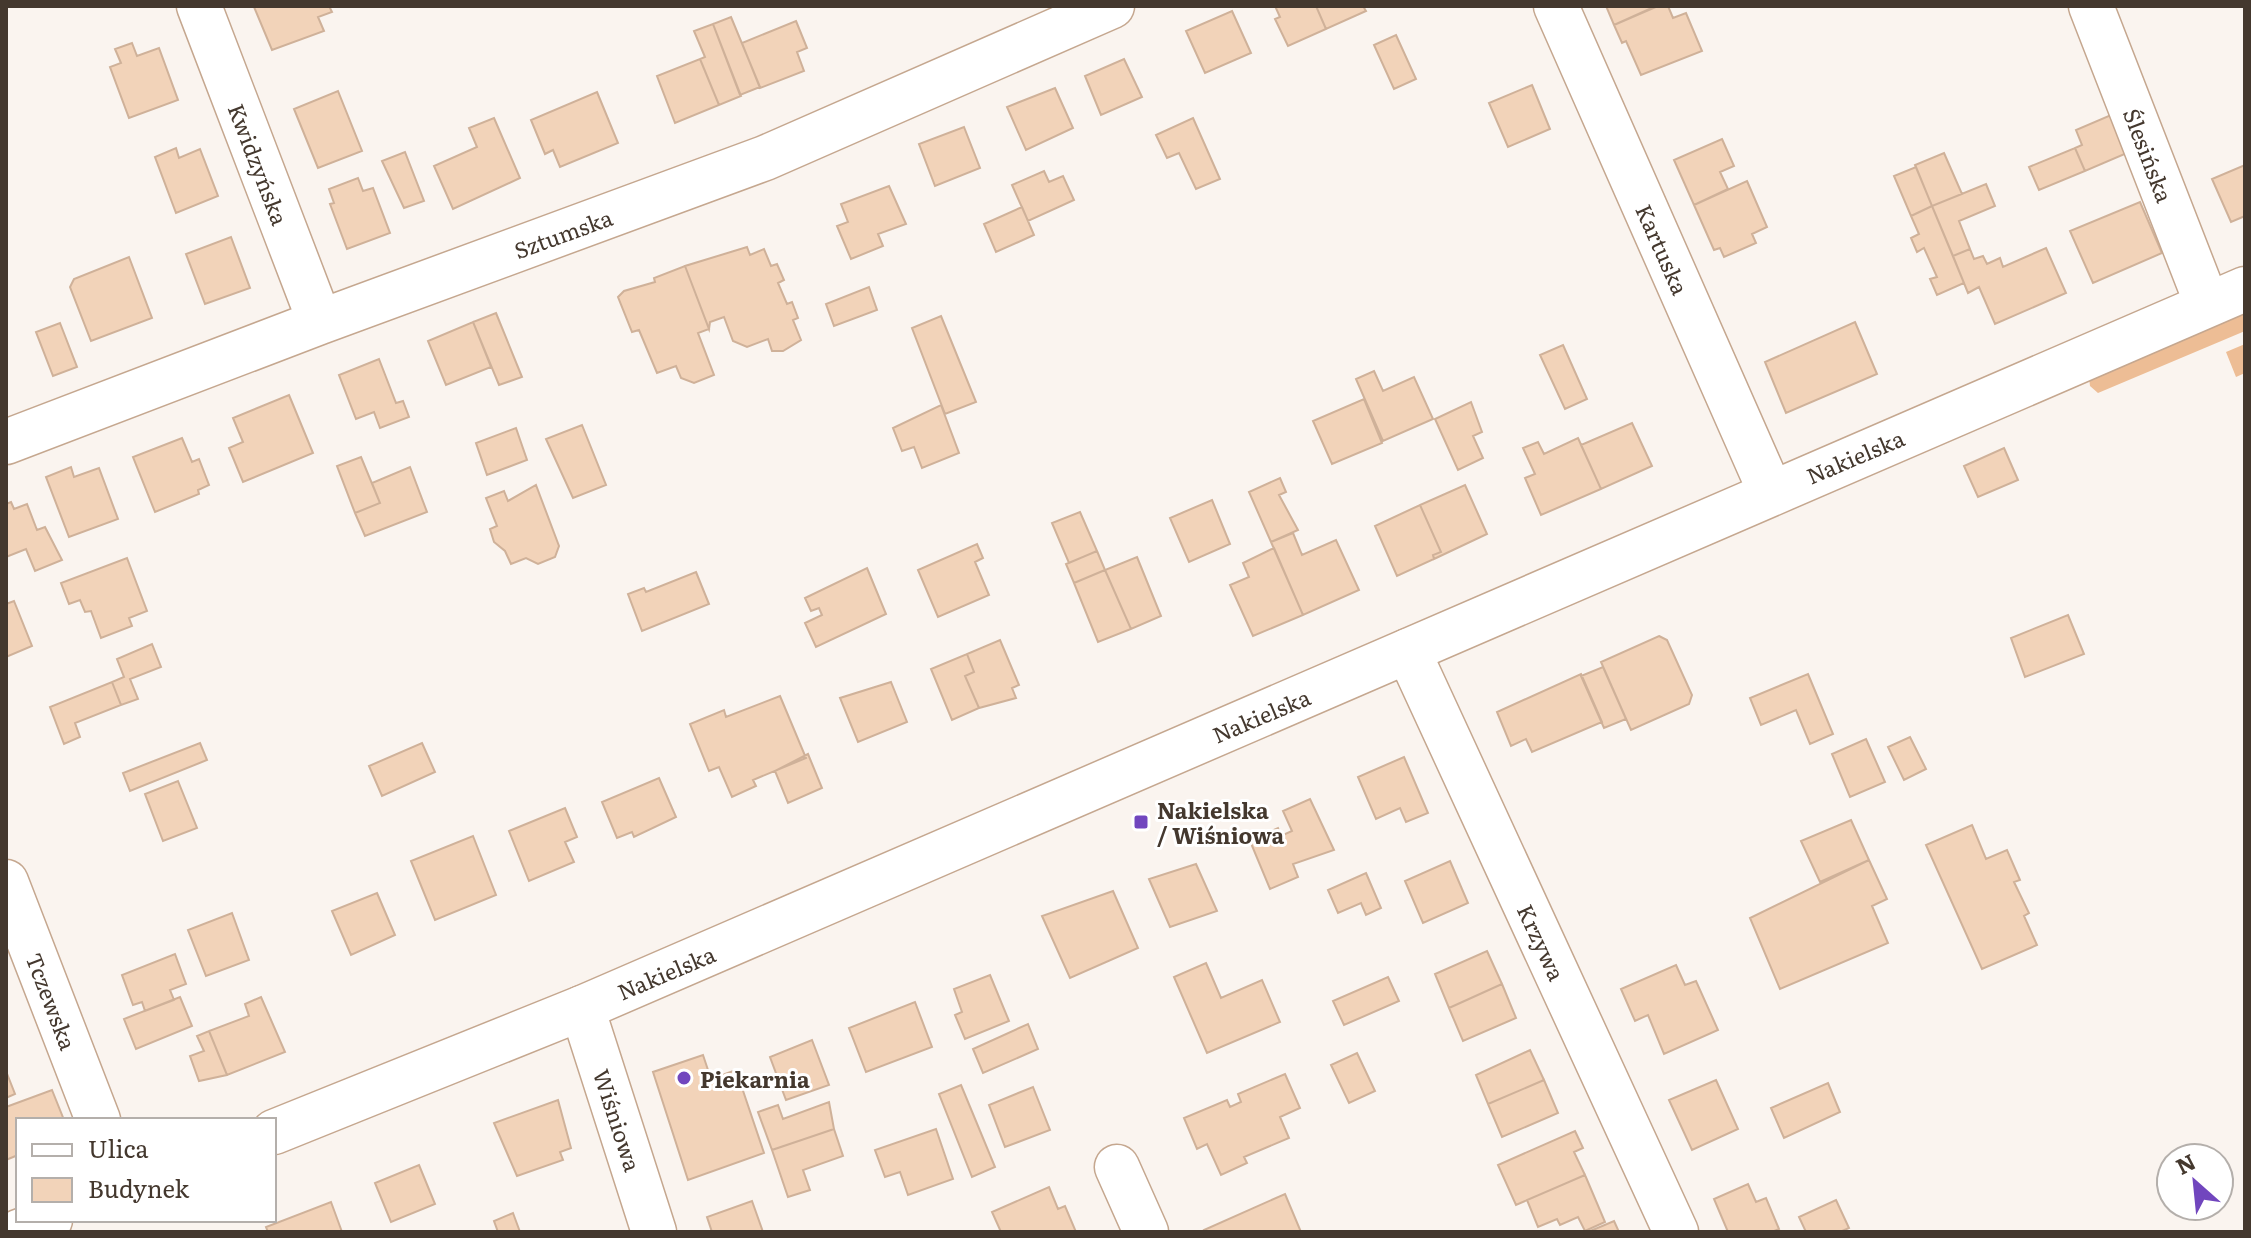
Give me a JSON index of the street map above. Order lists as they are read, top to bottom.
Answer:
{
  "streets": {
    "street": [
      "Ślesińska",
      "Kwidzyńska",
      "Sztumska",
      "Kartuska",
      "Nakielska",
      "Krzywa",
      "Tczewska",
      "Wiśniowa"
    ]
  },
  "crossings": [
    ["Ślesińska", "Nakielska"],
    ["Kwidzyńska", "Sztumska"],
    ["Kartuska", "Nakielska"],
    ["Nakielska", "Krzywa"],
    ["Nakielska", "Wiśniowa"]
  ],
  "places": {
    "transit": ["Nakielska / Wiśniowa"],
    "other": ["Piekarnia"]
  },
  "legend": ["Ulica", "Budynek"],
  "north": "top left"
}
